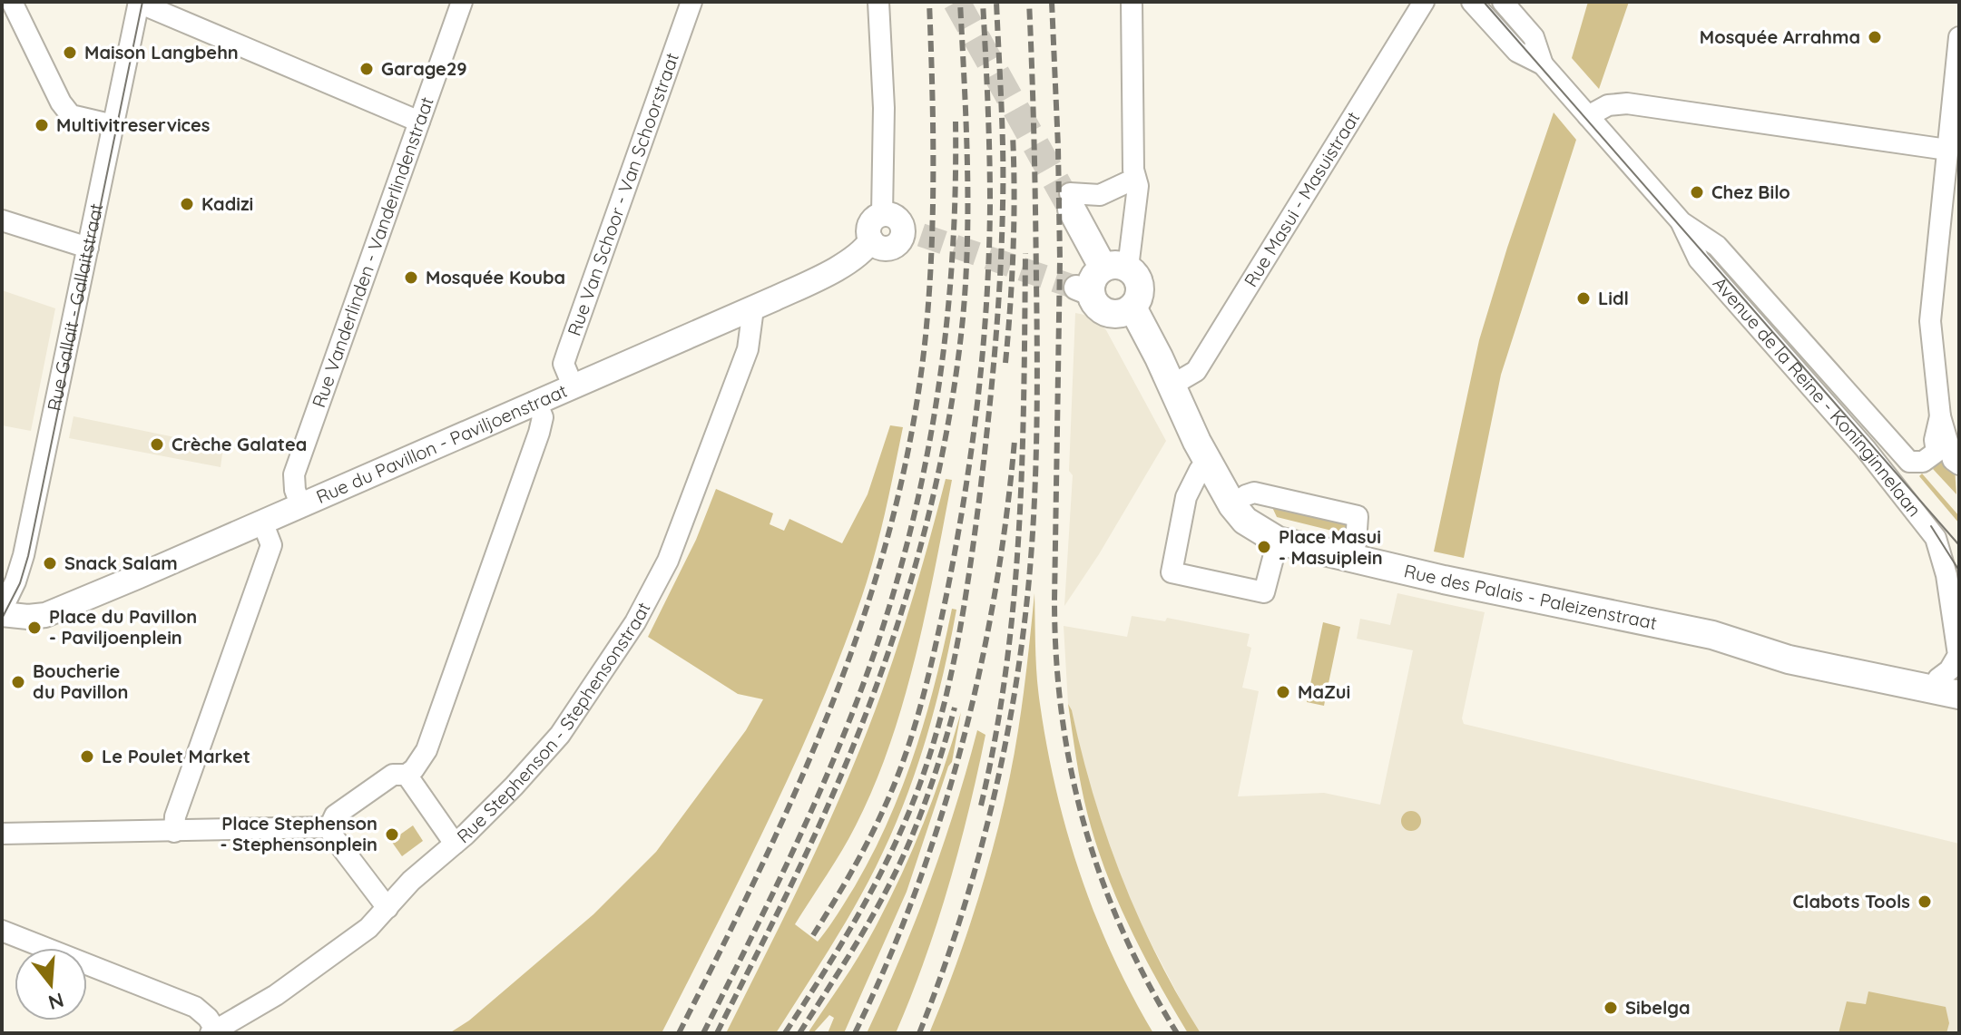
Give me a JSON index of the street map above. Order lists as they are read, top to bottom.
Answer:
{
  "streets": {
    "main road": ["Rue des Palais - Paleizenstraat"],
    "street": [
      "Rue Van Schoor - Van Schoorstraat",
      "Rue Masui - Masuistraat",
      "Rue Vanderlinden - Vanderlindenstraat",
      "Rue Gallait - Gallaitstraat",
      "Avenue de la Reine - Koninginnelaan",
      "Rue du Pavillon - Paviljoenstraat",
      "Rue Stephenson - Stephensonstraat"
    ]
  },
  "crossings": [
    ["Rue Van Schoor - Van Schoorstraat", "Rue du Pavillon - Paviljoenstraat"],
    ["Rue Masui - Masuistraat", "Rue des Palais - Paleizenstraat"],
    ["Rue Vanderlinden - Vanderlindenstraat", "Rue du Pavillon - Paviljoenstraat"],
    ["Rue Gallait - Gallaitstraat", "Rue du Pavillon - Paviljoenstraat"],
    ["Avenue de la Reine - Koninginnelaan", "Rue des Palais - Paleizenstraat"],
    ["Rue du Pavillon - Paviljoenstraat", "Rue Stephenson - Stephensonstraat"]
  ],
  "places": [
    "Mosquée Arrahma",
    "Maison Langbehn",
    "Garage29",
    "Multivitreservices",
    "Chez Bilo",
    "Kadizi",
    "Mosquée Kouba",
    "Lidl",
    "Crèche Galatea",
    "Place Masui - Masuiplein",
    "Snack Salam",
    "Place du Pavillon - Paviljoenplein",
    "Boucherie du Pavillon",
    "MaZui",
    "Le Poulet Market",
    "Place Stephenson - Stephensonplein",
    "Clabots Tools",
    "Sibelga"
  ],
  "north": "bottom"
}
